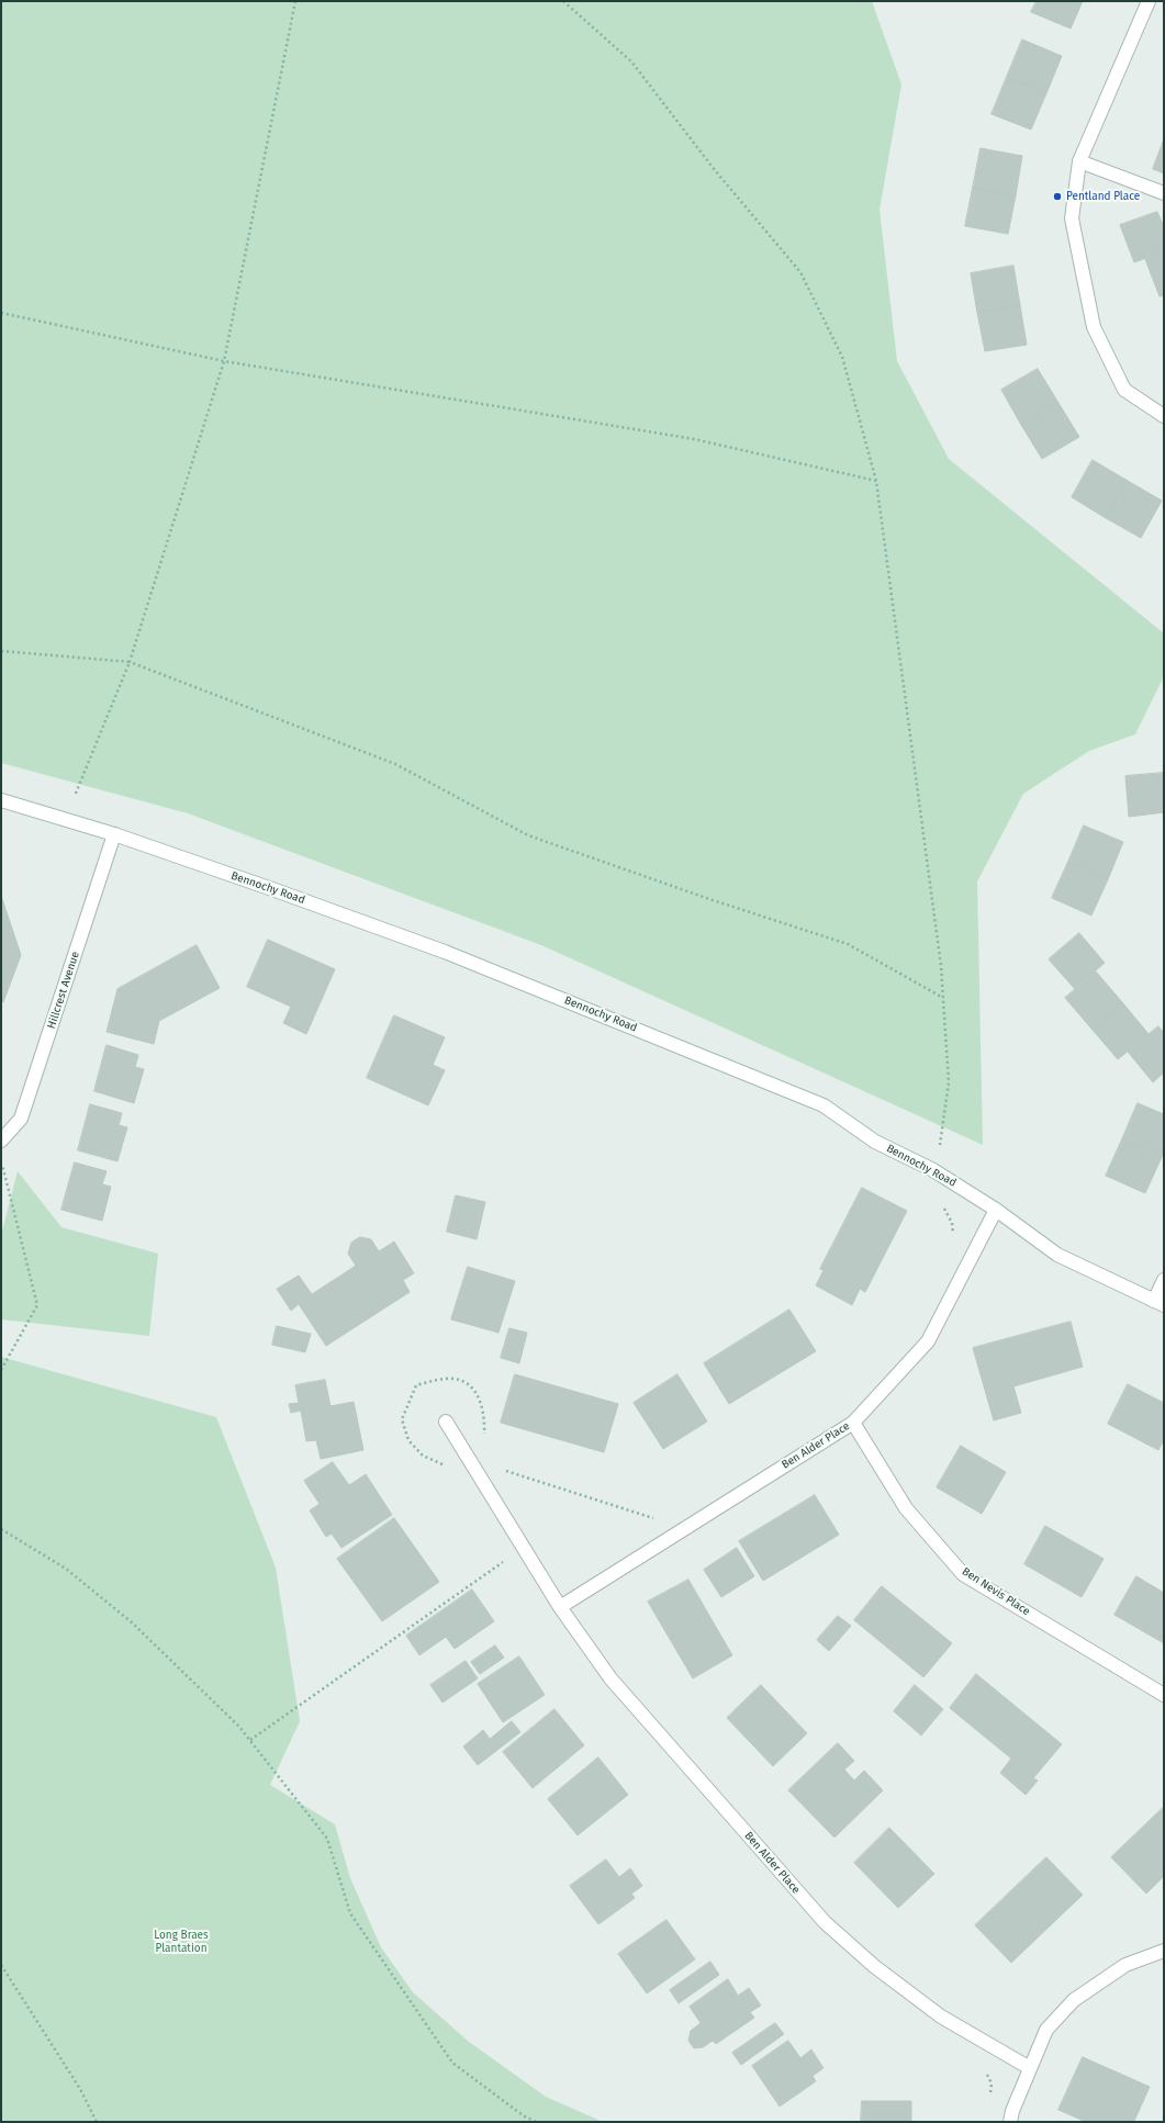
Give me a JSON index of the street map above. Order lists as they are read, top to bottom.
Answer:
{
  "streets": {
    "street": [
      "Bennochy Road",
      "Hillcrest Avenue",
      "Ben Alder Place",
      "Ben Nevis Place"
    ]
  },
  "crossings": [
    ["Bennochy Road", "Hillcrest Avenue"],
    ["Bennochy Road", "Ben Alder Place"],
    ["Ben Alder Place", "Ben Nevis Place"]
  ],
  "parks": ["Long Braes Plantation"],
  "places": ["Pentland Place"]
}
